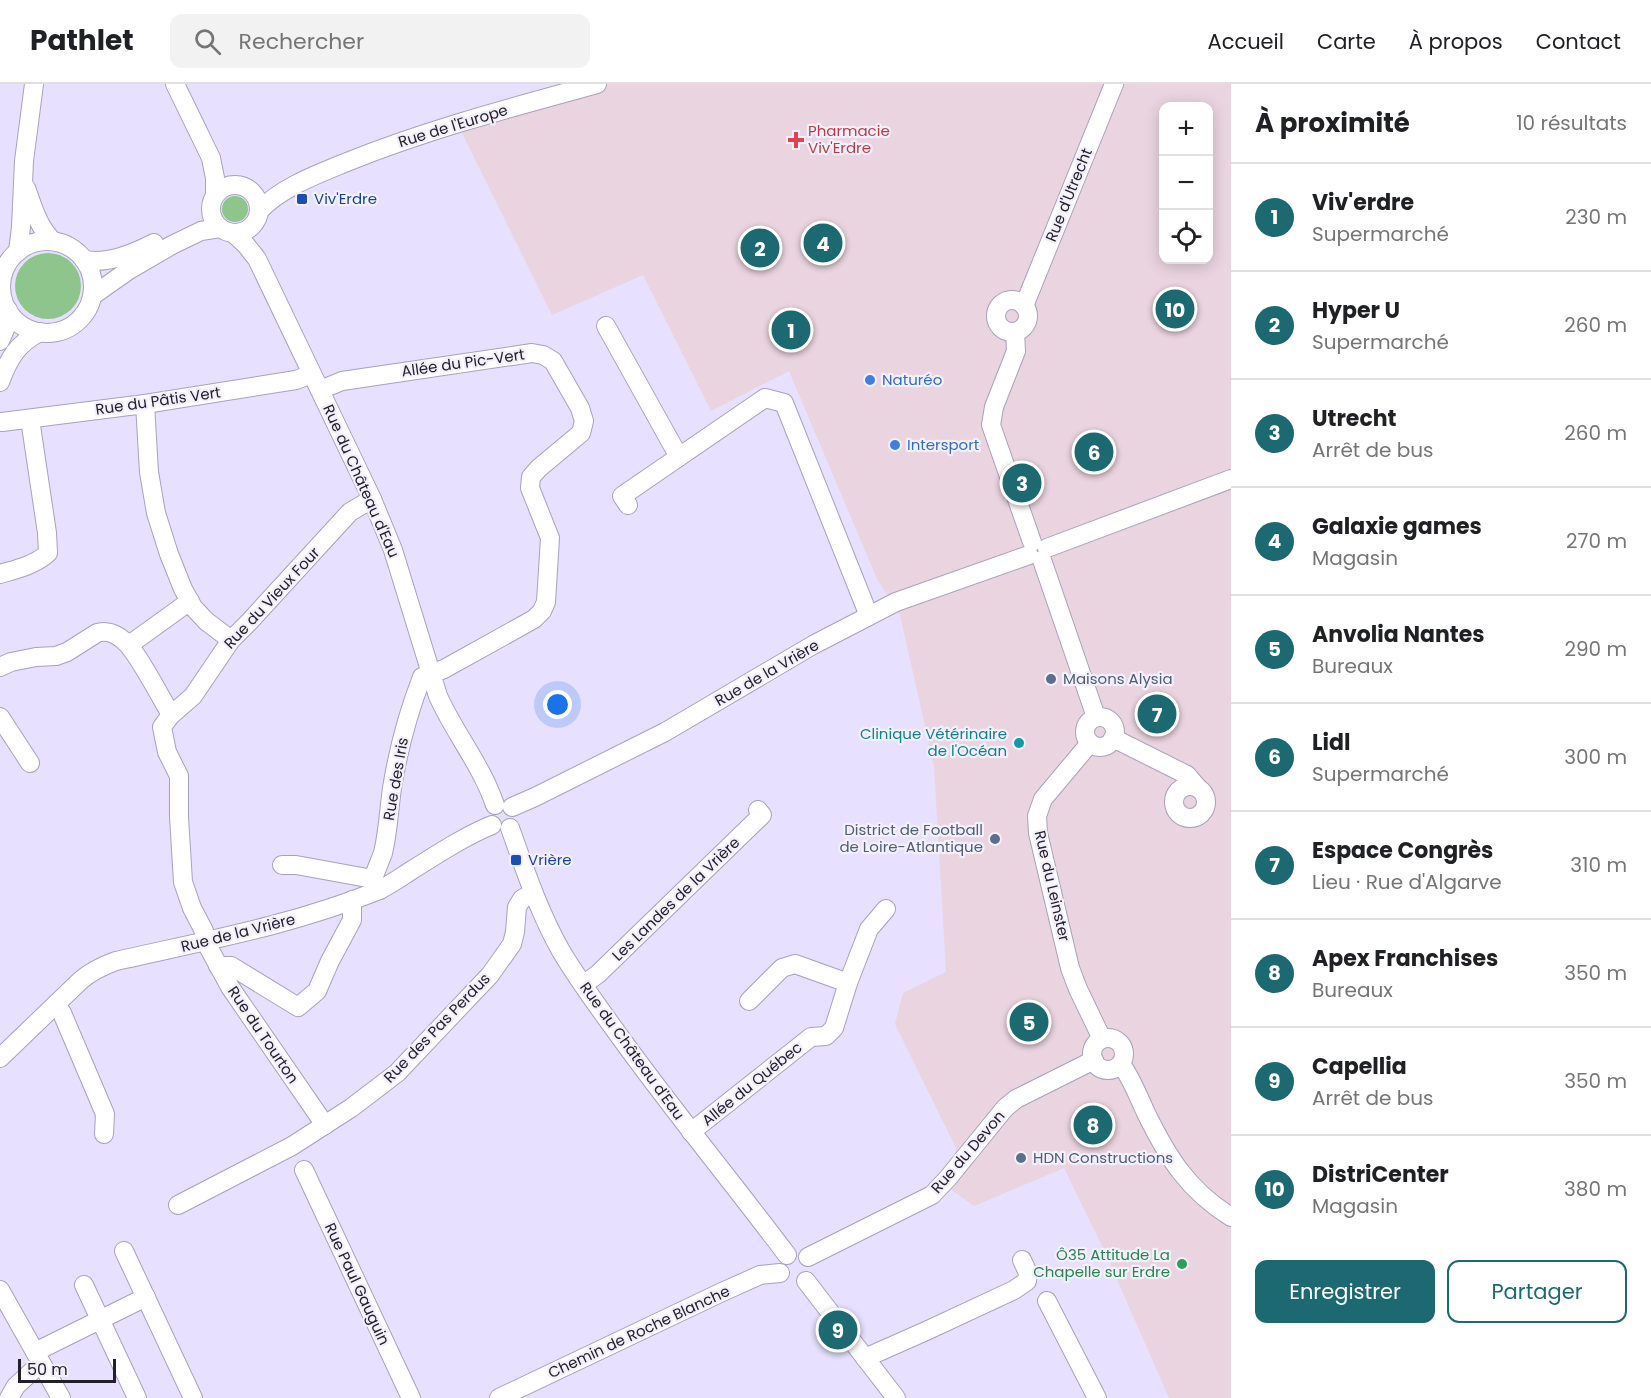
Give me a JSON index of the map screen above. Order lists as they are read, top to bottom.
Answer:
{
  "streets": {
    "street": [
      "Rue de l'Europe",
      "Rue d'Utrecht",
      "Allée du Pic-Vert",
      "Rue du Pâtis Vert",
      "Rue du Château d'Eau",
      "Rue du Vieux Four",
      "Rue de la Vrière",
      "Rue des Iris",
      "Rue du Leinster",
      "Les Landes de la Vrière",
      "Rue des Pas Perdus",
      "Rue du Tourton",
      "Allée du Québec",
      "Rue du Devon",
      "Rue Paul Gauguin",
      "Chemin de Roche Blanche"
    ]
  },
  "crossings": [
    ["Rue de l'Europe", "Rue du Château d'Eau"],
    ["Allée du Pic-Vert", "Rue du Pâtis Vert"],
    ["Allée du Pic-Vert", "Rue du Château d'Eau"],
    ["Allée du Pic-Vert", "Rue des Iris"],
    ["Rue du Pâtis Vert", "Rue du Château d'Eau"],
    ["Rue du Château d'Eau", "Rue du Vieux Four"],
    ["Rue du Château d'Eau", "Rue de la Vrière"],
    ["Rue du Château d'Eau", "Rue des Iris"],
    ["Rue du Château d'Eau", "Les Landes de la Vrière"],
    ["Rue du Château d'Eau", "Rue des Pas Perdus"],
    ["Rue du Château d'Eau", "Allée du Québec"],
    ["Rue du Château d'Eau", "Rue du Devon"],
    ["Rue du Château d'Eau", "Chemin de Roche Blanche"],
    ["Rue de la Vrière", "Rue des Iris"],
    ["Rue de la Vrière", "Rue du Tourton"],
    ["Rue du Leinster", "Rue du Devon"],
    ["Rue des Pas Perdus", "Rue du Tourton"],
    ["Rue du Devon", "Chemin de Roche Blanche"]
  ],
  "places": {
    "health": ["Pharmacie Viv'Erdre"],
    "transit": ["Viv'Erdre", "Vrière"],
    "other": [
      "Naturéo",
      "Intersport",
      "Maisons Alysia",
      "Clinique Vétérinaire de l'Océan",
      "District de Football de Loire-Atlantique",
      "HDN Constructions",
      "Ô35 Attitude La Chapelle sur Erdre"
    ]
  },
  "scale_bar": "50 m",
  "page": {
    "header": "Pathlet",
    "search": "Rechercher",
    "nav": [
      "Accueil",
      "Carte",
      "À propos",
      "Contact"
    ],
    "heading": ["À proximité", "10 résultats"],
    "map_buttons": ["+", "−"],
    "list": [
      {
        "mark": "1",
        "name": "Viv'erdre",
        "note": "Supermarché",
        "value": "230 m"
      },
      {
        "mark": "2",
        "name": "Hyper U",
        "note": "Supermarché",
        "value": "260 m"
      },
      {
        "mark": "3",
        "name": "Utrecht",
        "note": "Arrêt de bus",
        "value": "260 m"
      },
      {
        "mark": "4",
        "name": "Galaxie games",
        "note": "Magasin",
        "value": "270 m"
      },
      {
        "mark": "5",
        "name": "Anvolia Nantes",
        "note": "Bureaux",
        "value": "290 m"
      },
      {
        "mark": "6",
        "name": "Lidl",
        "note": "Supermarché",
        "value": "300 m"
      },
      {
        "mark": "7",
        "name": "Espace Congrès",
        "note": "Lieu · Rue d'Algarve",
        "value": "310 m"
      },
      {
        "mark": "8",
        "name": "Apex Franchises",
        "note": "Bureaux",
        "value": "350 m"
      },
      {
        "mark": "9",
        "name": "Capellia",
        "note": "Arrêt de bus",
        "value": "350 m"
      },
      {
        "mark": "10",
        "name": "DistriCenter",
        "note": "Magasin",
        "value": "380 m"
      }
    ],
    "pins": [
      "4",
      "2",
      "10",
      "1",
      "6",
      "3",
      "7",
      "5",
      "8",
      "9"
    ],
    "buttons": ["Enregistrer", "Partager"],
    "scale": "50 m"
  }
}
